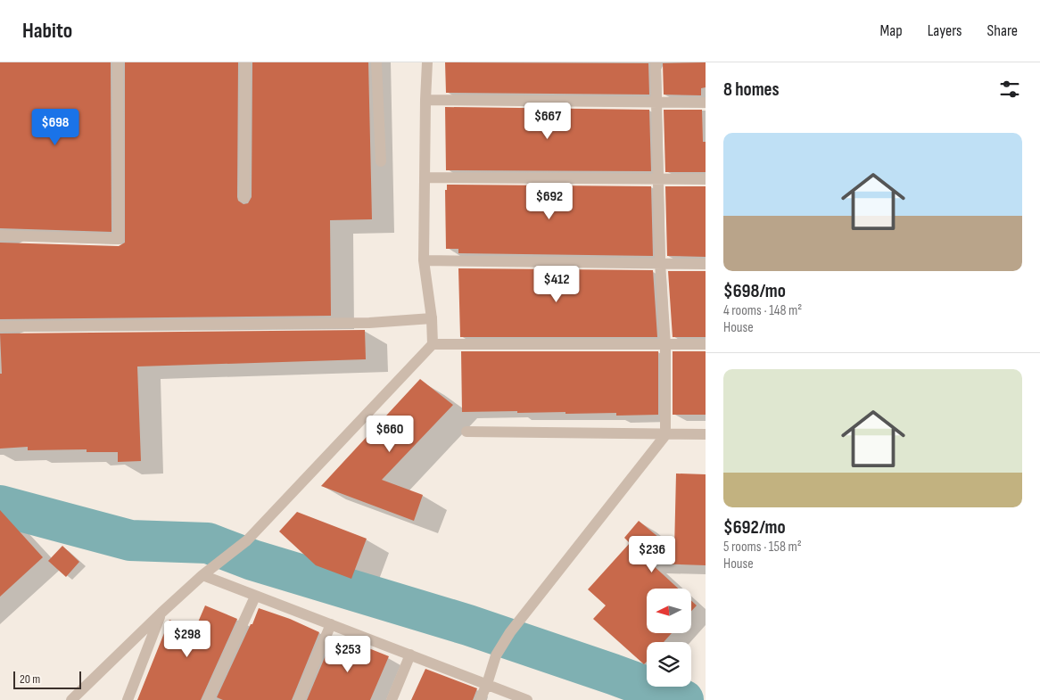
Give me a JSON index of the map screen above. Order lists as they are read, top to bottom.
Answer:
{
  "scale_bar": "20 m",
  "north": "left",
  "page": {
    "header": "Habito",
    "nav": ["Map", "Layers", "Share"],
    "heading": "8 homes",
    "price": [
      "$667",
      "$698",
      "$692",
      "$412",
      "$660",
      "$236",
      "$298",
      "$253"
    ],
    "list": [
      {
        "name": "$698/mo",
        "note": "4 rooms · 148 m² · House"
      },
      {
        "name": "$692/mo",
        "note": "5 rooms · 158 m² · House"
      }
    ],
    "scale": "20 m"
  }
}
